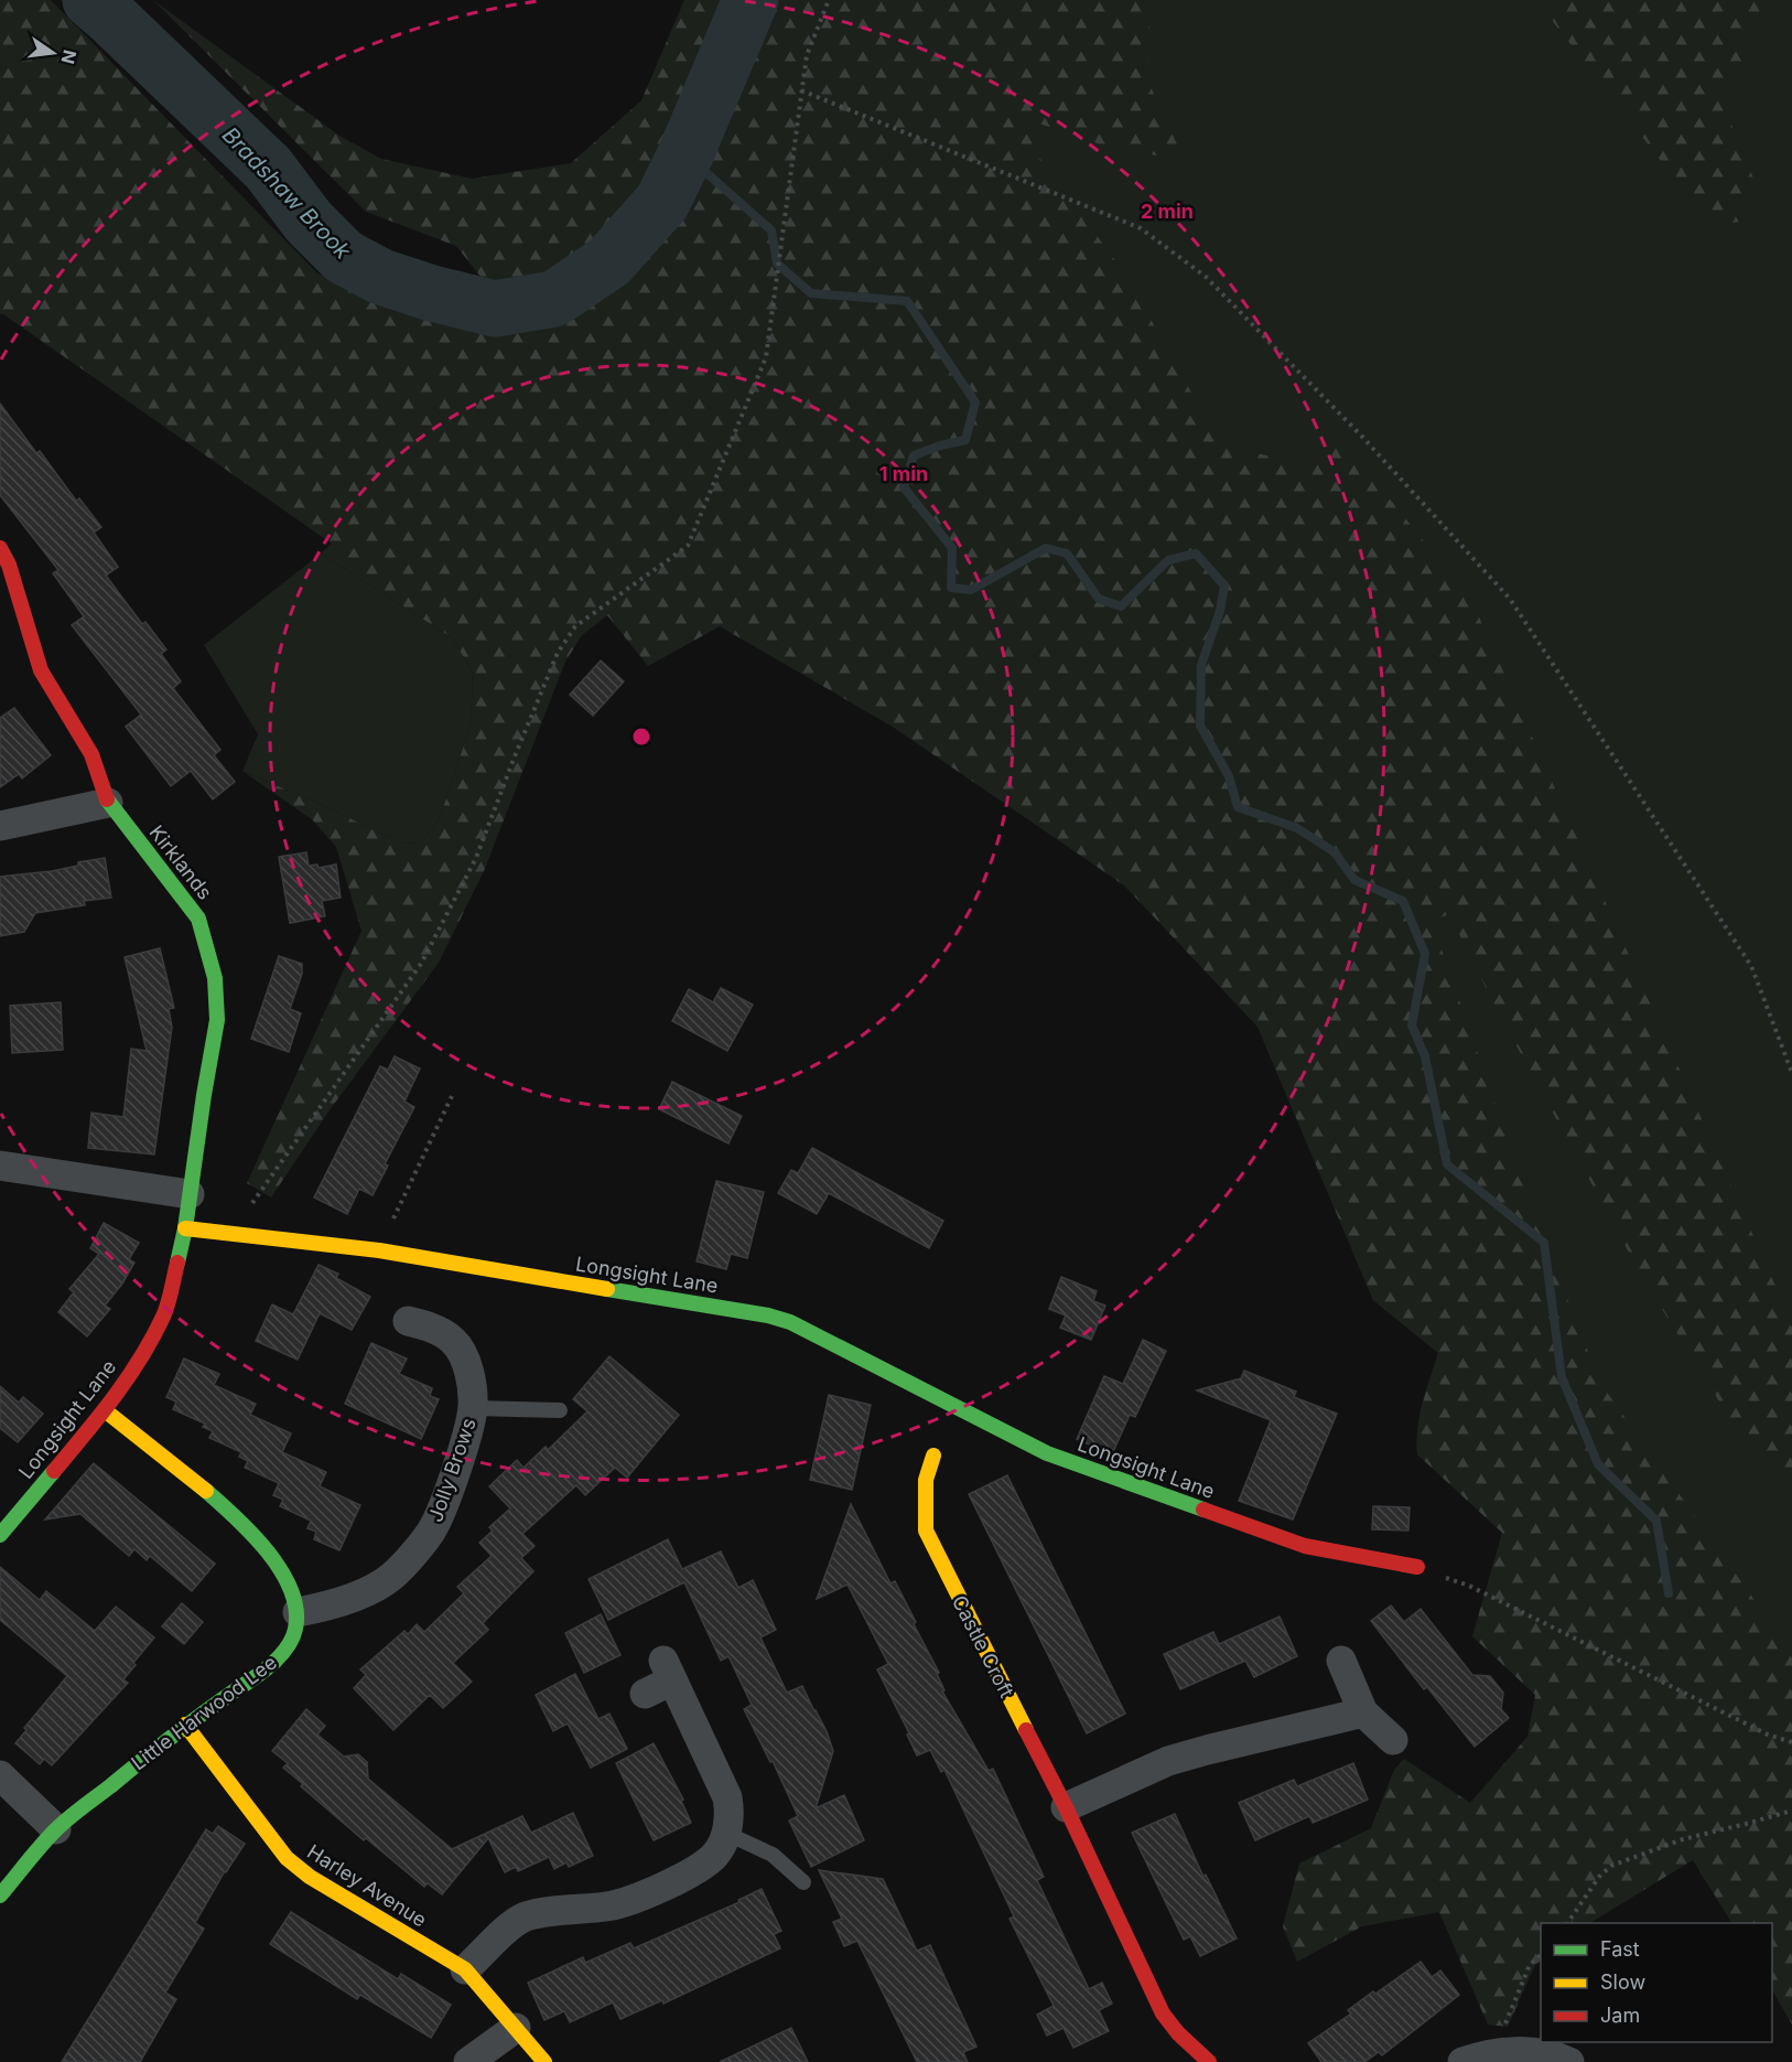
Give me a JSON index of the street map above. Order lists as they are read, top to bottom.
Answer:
{
  "streets": {
    "street": [
      "Kirklands",
      "Longsight Lane",
      "Jolly Brows",
      "Castle Croft",
      "Little Harwood Lee",
      "Harley Avenue"
    ]
  },
  "crossings": [
    ["Kirklands", "Longsight Lane"],
    ["Jolly Brows", "Little Harwood Lee"],
    ["Little Harwood Lee", "Harley Avenue"]
  ],
  "water": ["Bradshaw Brook"],
  "legend": ["Fast", "Slow", "Jam"],
  "north": "right",
  "rings": ["2 min", "1 min"]
}
